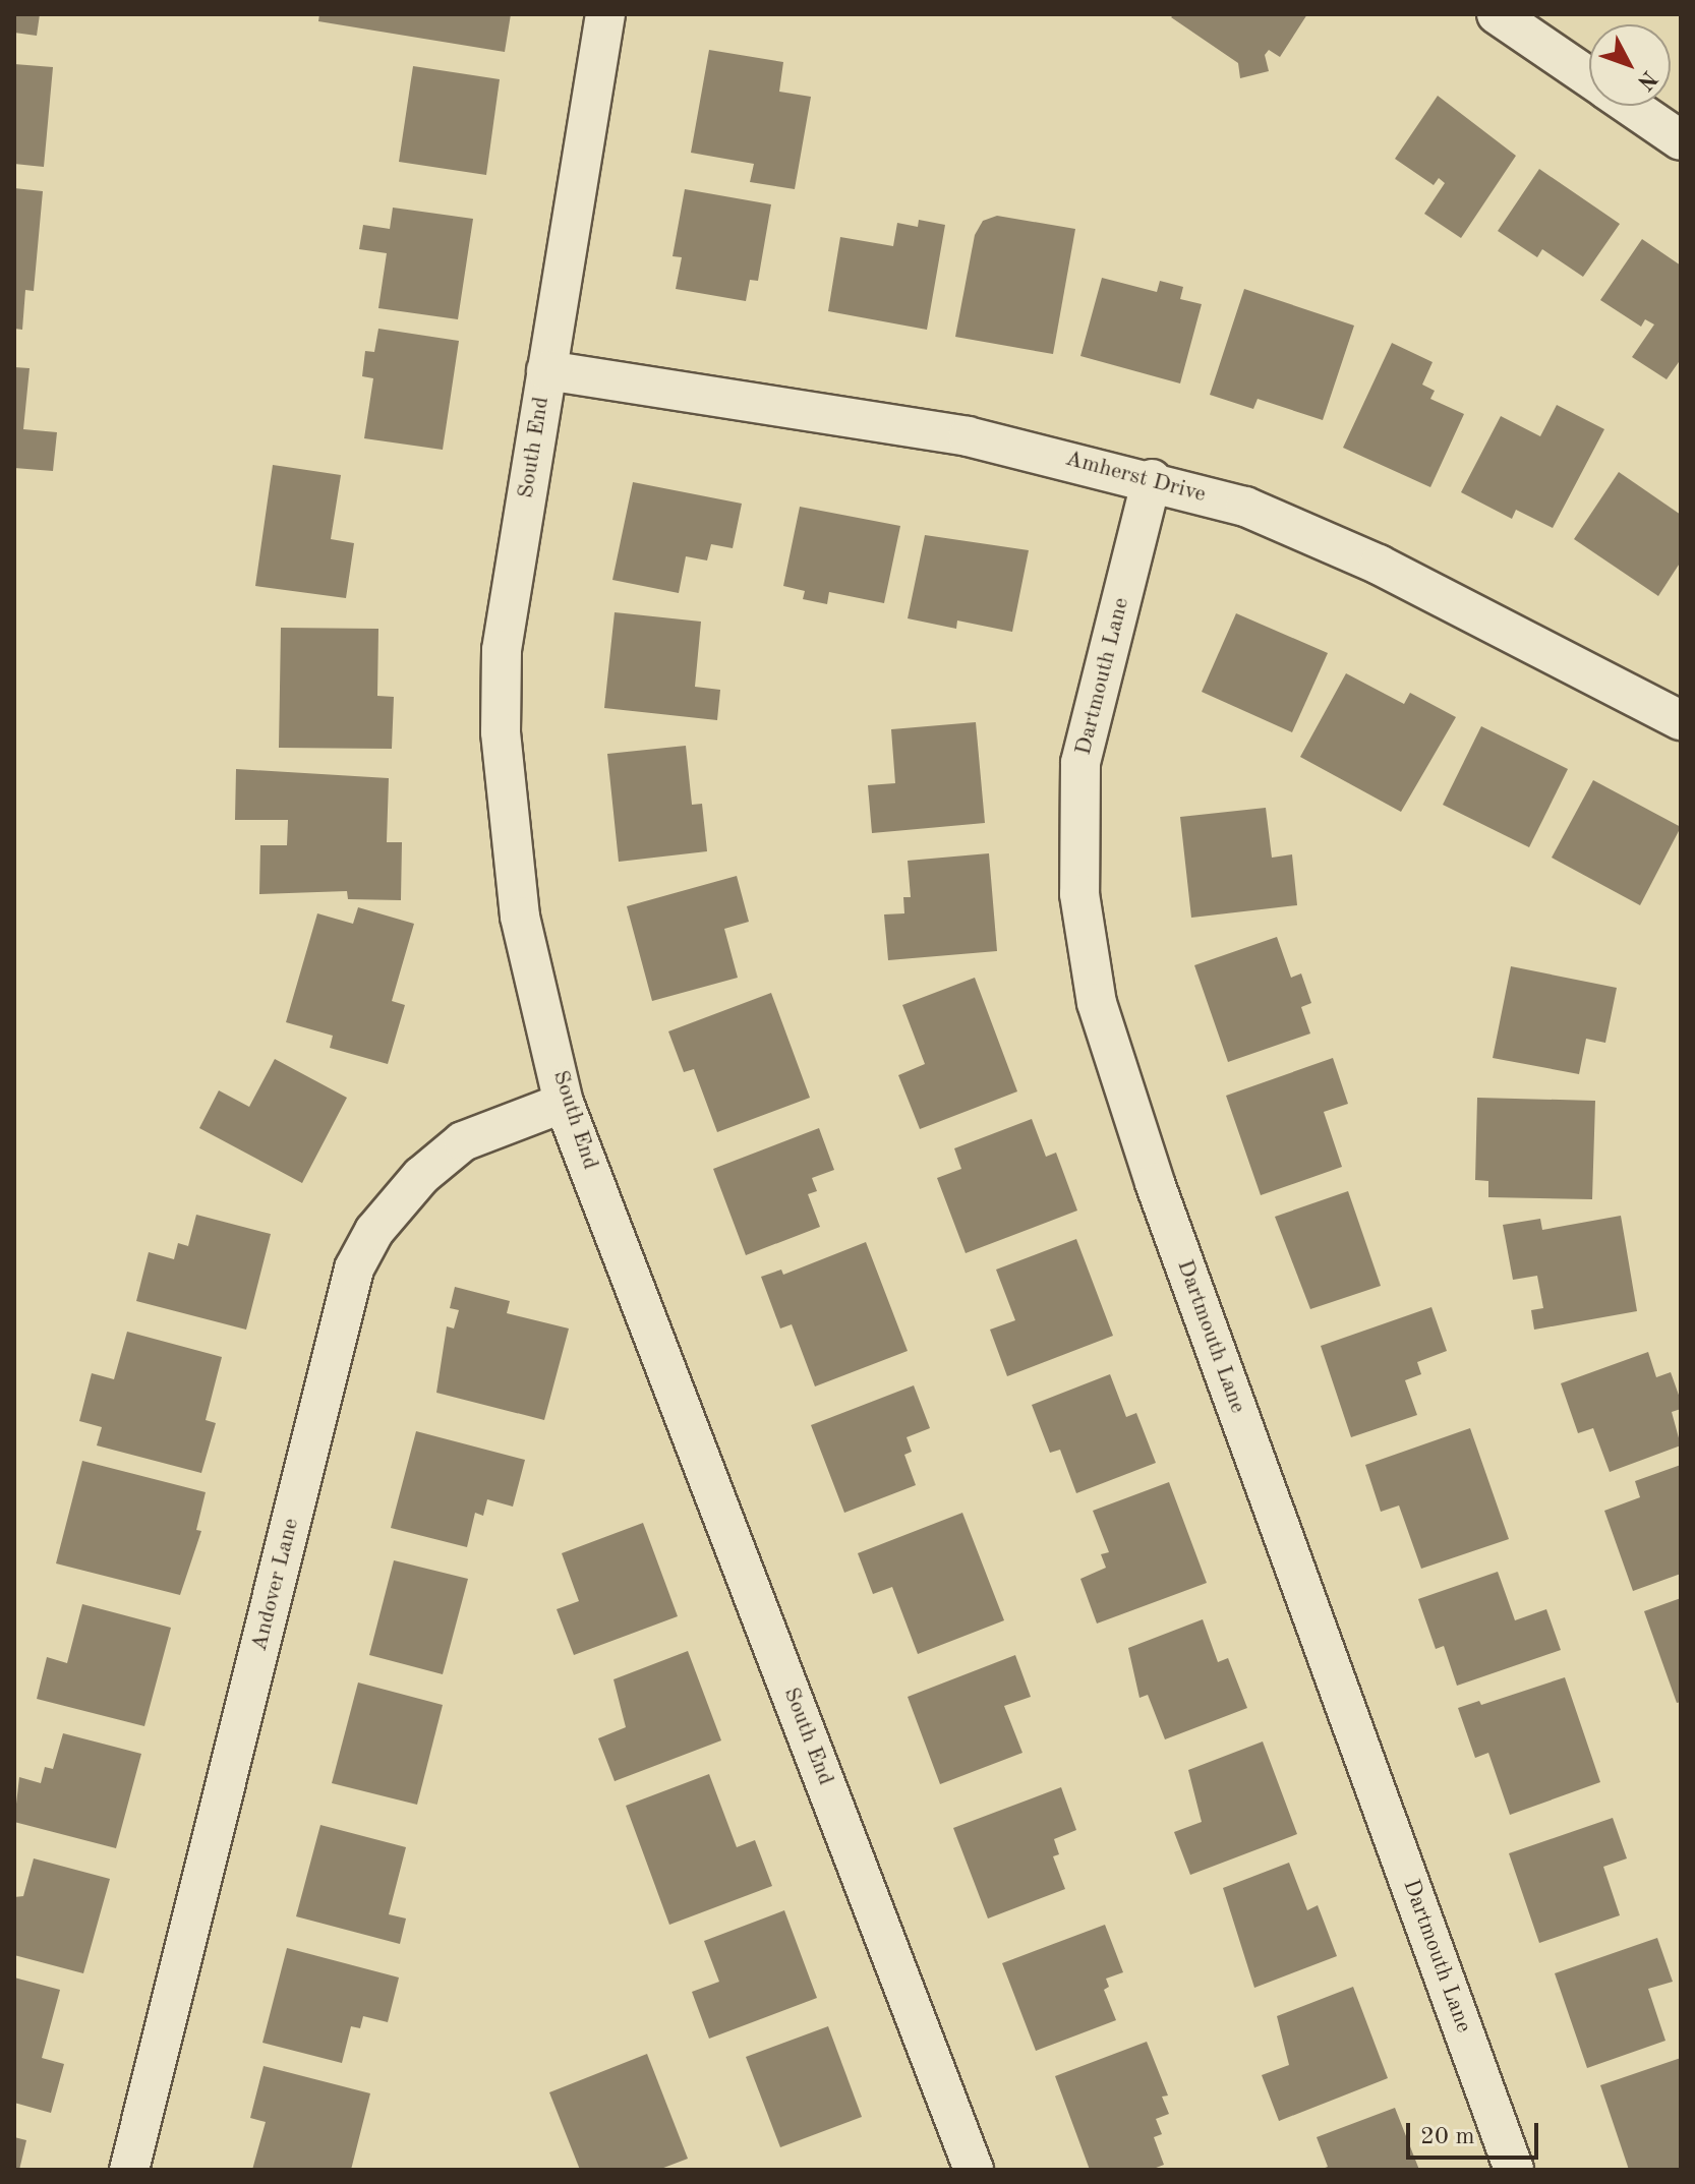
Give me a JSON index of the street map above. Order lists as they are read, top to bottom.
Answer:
{
  "streets": {
    "street": [
      "South End",
      "Amherst Drive",
      "Dartmouth Lane",
      "Andover Lane"
    ]
  },
  "crossings": [
    ["South End", "Amherst Drive"],
    ["South End", "Andover Lane"],
    ["Amherst Drive", "Dartmouth Lane"]
  ],
  "scale_bar": "20 m",
  "north": "bottom right"
}
